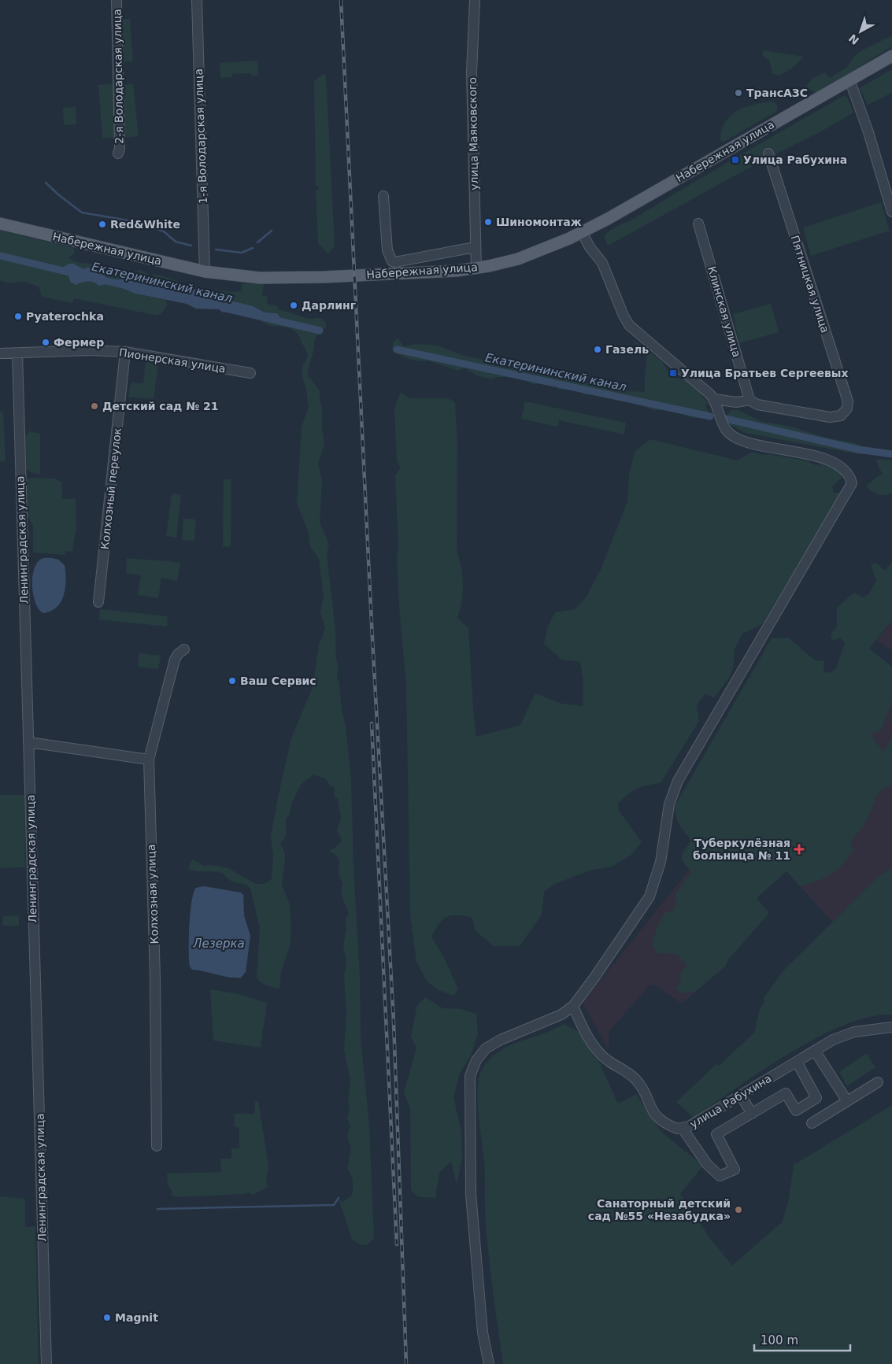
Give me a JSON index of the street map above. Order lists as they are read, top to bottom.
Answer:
{
  "streets": {
    "main road": ["Набережная улица"],
    "street": [
      "2-я Володарская улица",
      "улица Маяковского",
      "1-я Володарская улица",
      "Пятницкая улица",
      "Клинская улица",
      "Пионерская улица",
      "Колхозный переулок",
      "Ленинградская улица",
      "Колхозная улица",
      "улица Рабухина"
    ]
  },
  "crossings": [
    ["улица Маяковского", "Набережная улица"],
    ["1-я Володарская улица", "Набережная улица"],
    ["Пятницкая улица", "Клинская улица"],
    ["Пионерская улица", "Колхозный переулок"],
    ["Пионерская улица", "Ленинградская улица"]
  ],
  "water": ["Екатерининский канал", "Лезерка"],
  "places": {
    "other": [
      "ТрансАЗС",
      "Шиномонтаж",
      "Red&White",
      "Дарлинг",
      "Pyaterochka",
      "Фермер",
      "Газель",
      "Детский сад № 21",
      "Ваш Сервис",
      "Санаторный детский сад №55 «Незабудка»",
      "Magnit"
    ],
    "transit": ["Улица Рабухина", "Улица Братьев Сергеевых"],
    "health": ["Туберкулёзная больница № 11"]
  },
  "scale_bar": "100 m",
  "north": "bottom left"
}
